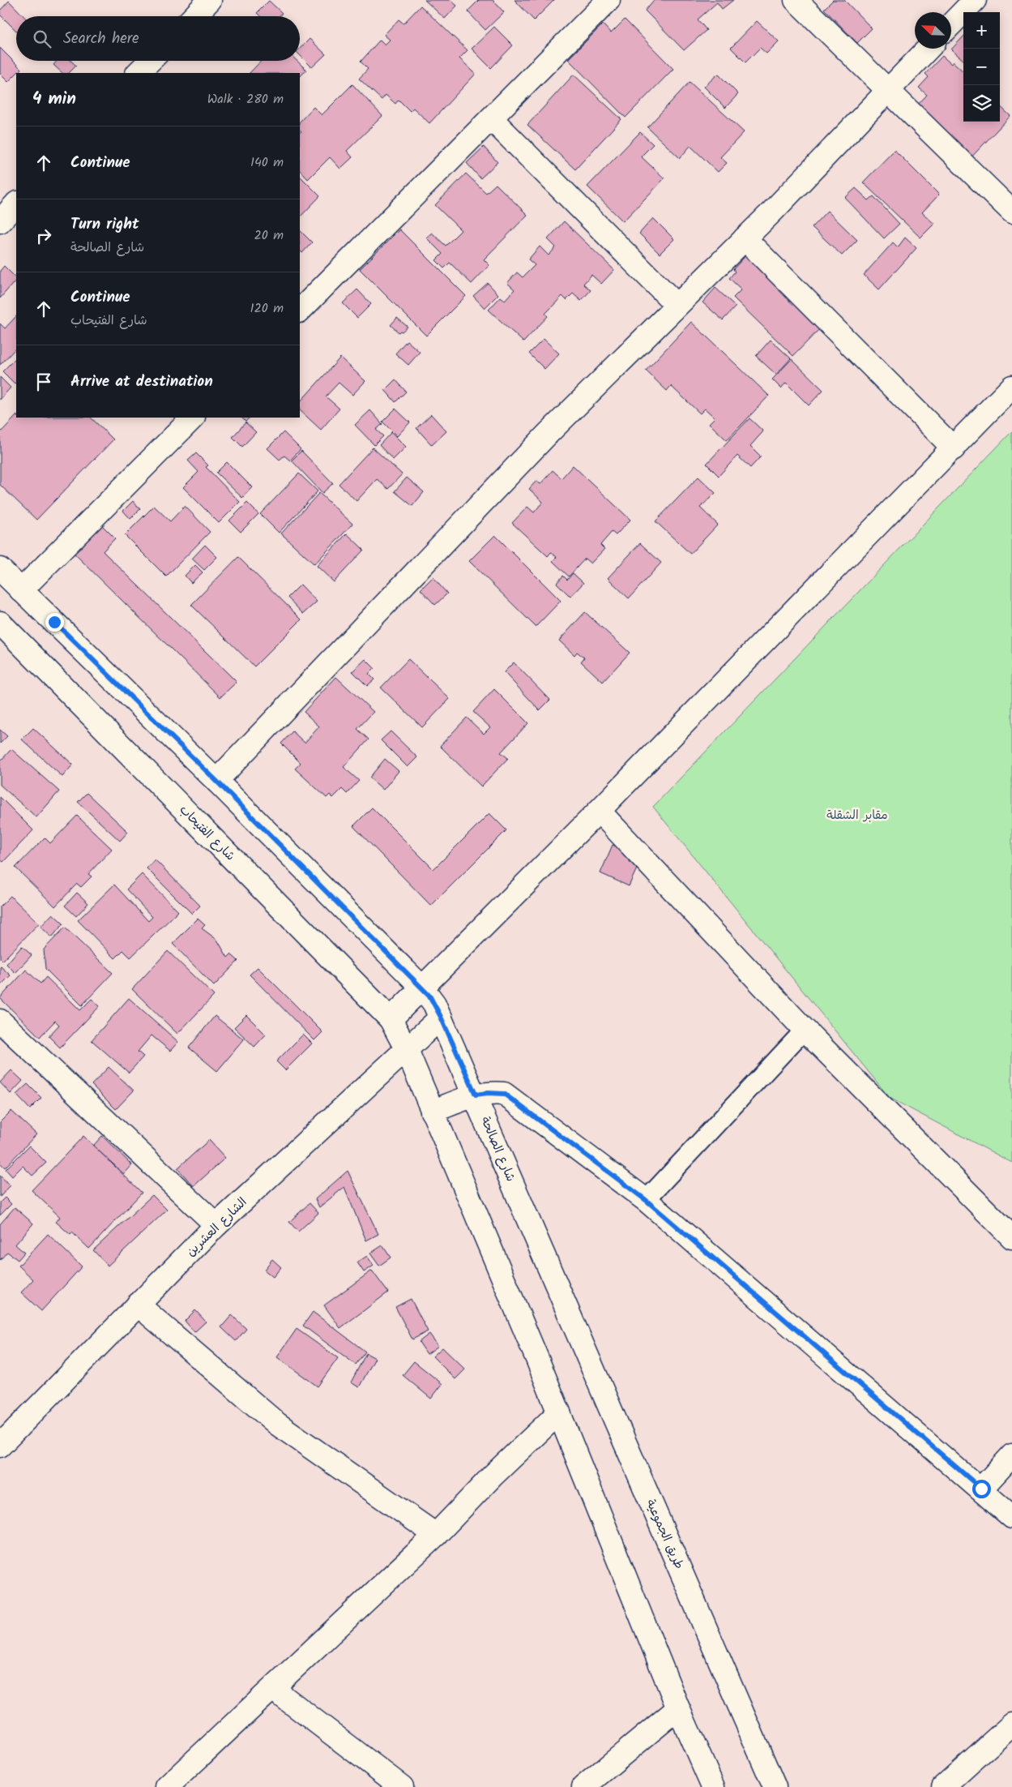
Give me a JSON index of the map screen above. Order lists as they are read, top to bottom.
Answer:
{
  "streets": {
    "street": [
      "شارع الفتيحاب",
      "شارع الصالحة",
      "الشارع العشرين",
      "طريق الجموعية"
    ]
  },
  "crossings": [
    ["شارع الفتيحاب", "الشارع العشرين"],
    ["شارع الصالحة", "الشارع العشرين"],
    ["شارع الصالحة", "طريق الجموعية"]
  ],
  "parks": ["مقابر الشقلة"],
  "north": "top left",
  "page": {
    "map_buttons": ["+", "−"],
    "search": "Search here",
    "heading": ["4 min", "Walk · 280 m"],
    "list": [
      ["Continue", "140 m"],
      ["Turn right", "شارع الصالحة", "20 m"],
      ["Continue", "شارع الفتيحاب", "120 m"],
      "Arrive at destination"
    ]
  }
}
